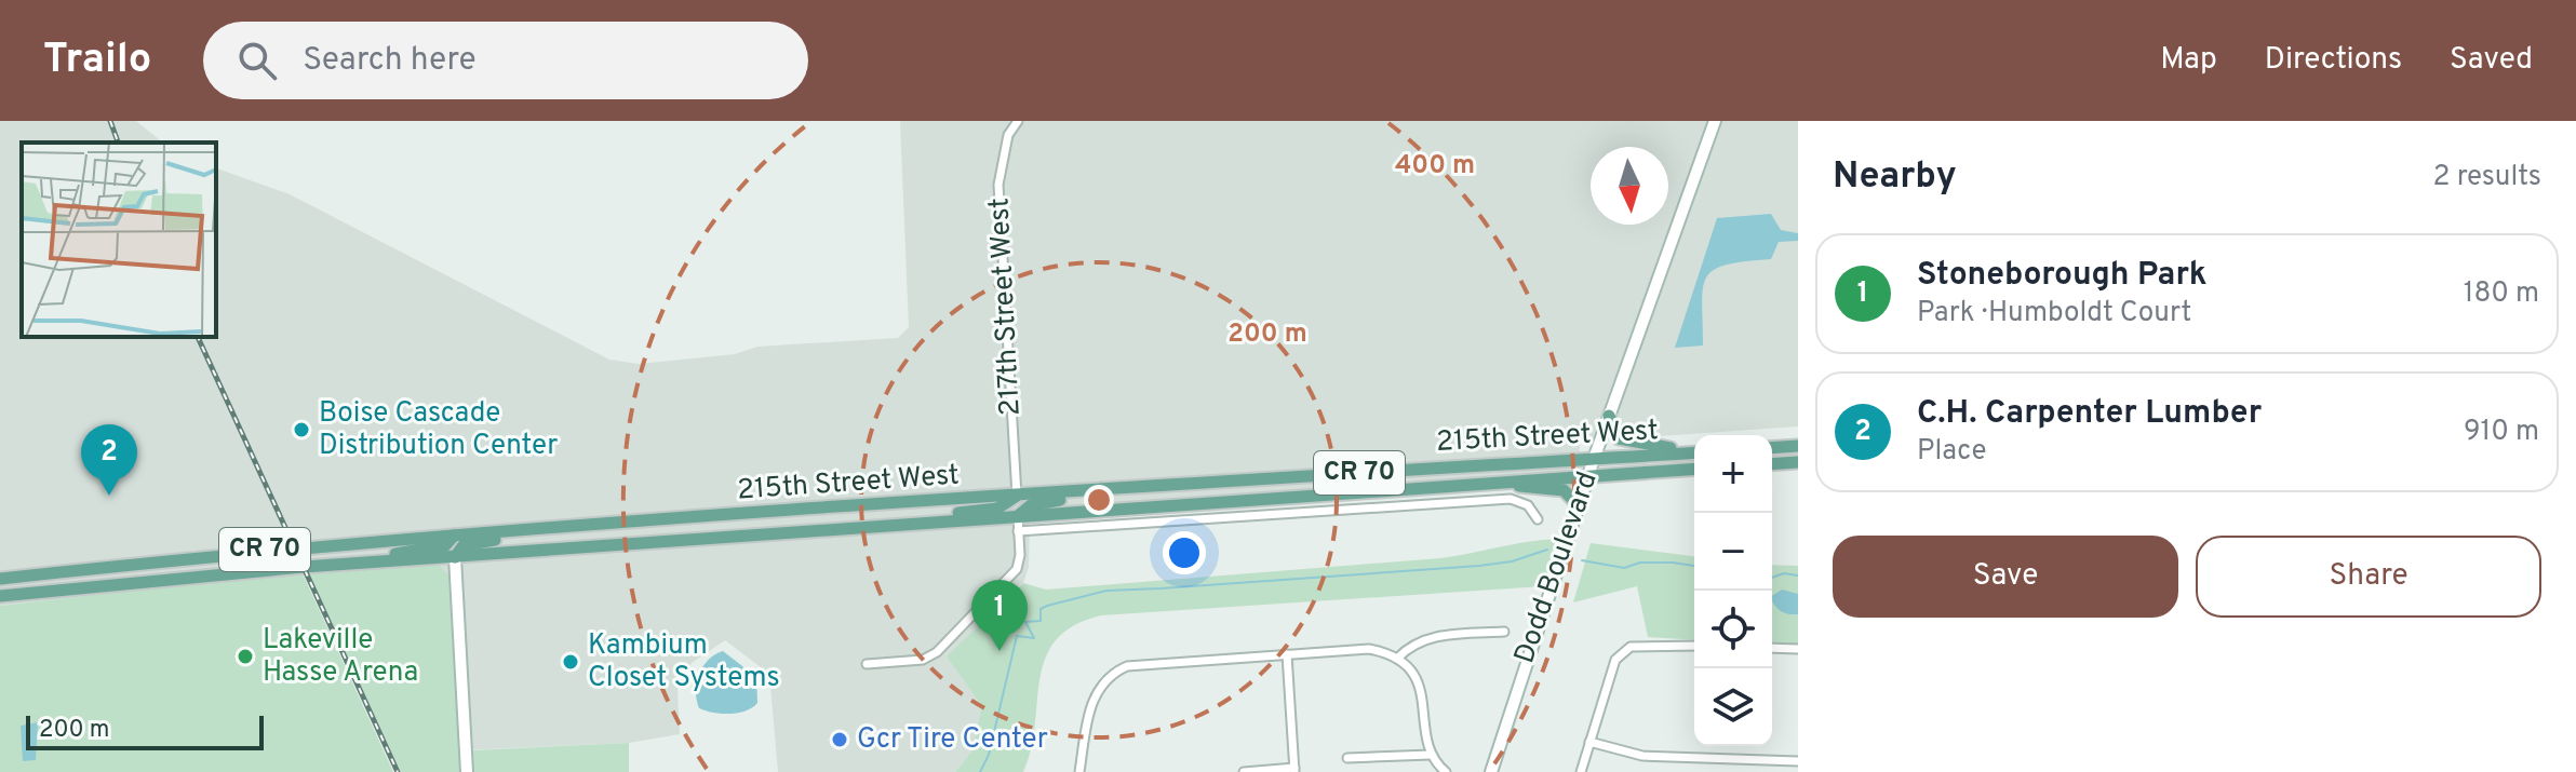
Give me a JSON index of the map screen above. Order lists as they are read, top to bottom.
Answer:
{
  "streets": {
    "main road": ["215th Street West", "CR 70", "Dodd Boulevard"],
    "street": ["217th Street West"]
  },
  "crossings": [
    ["217th Street West", "215th Street West"],
    ["215th Street West", "Dodd Boulevard"]
  ],
  "places": [
    "Boise Cascade Distribution Center",
    "Lakeville Hasse Arena",
    "Kambium Closet Systems",
    "Gcr Tire Center"
  ],
  "scale_bar": "200 m",
  "north": "bottom",
  "page": {
    "header": "Trailo",
    "search": "Search here",
    "nav": ["Map", "Directions", "Saved"],
    "heading": ["Nearby", "2 results"],
    "list": [
      {
        "mark": "1",
        "name": "Stoneborough Park",
        "note": "Park · Humboldt Court",
        "value": "180 m"
      },
      {
        "mark": "2",
        "name": "C.H. Carpenter Lumber",
        "note": "Place",
        "value": "910 m"
      }
    ],
    "pins": ["2", "1"],
    "map_buttons": ["+", "−"],
    "buttons": ["Save", "Share"],
    "scale": "200 m"
  },
  "rings": ["400 m", "200 m"]
}
